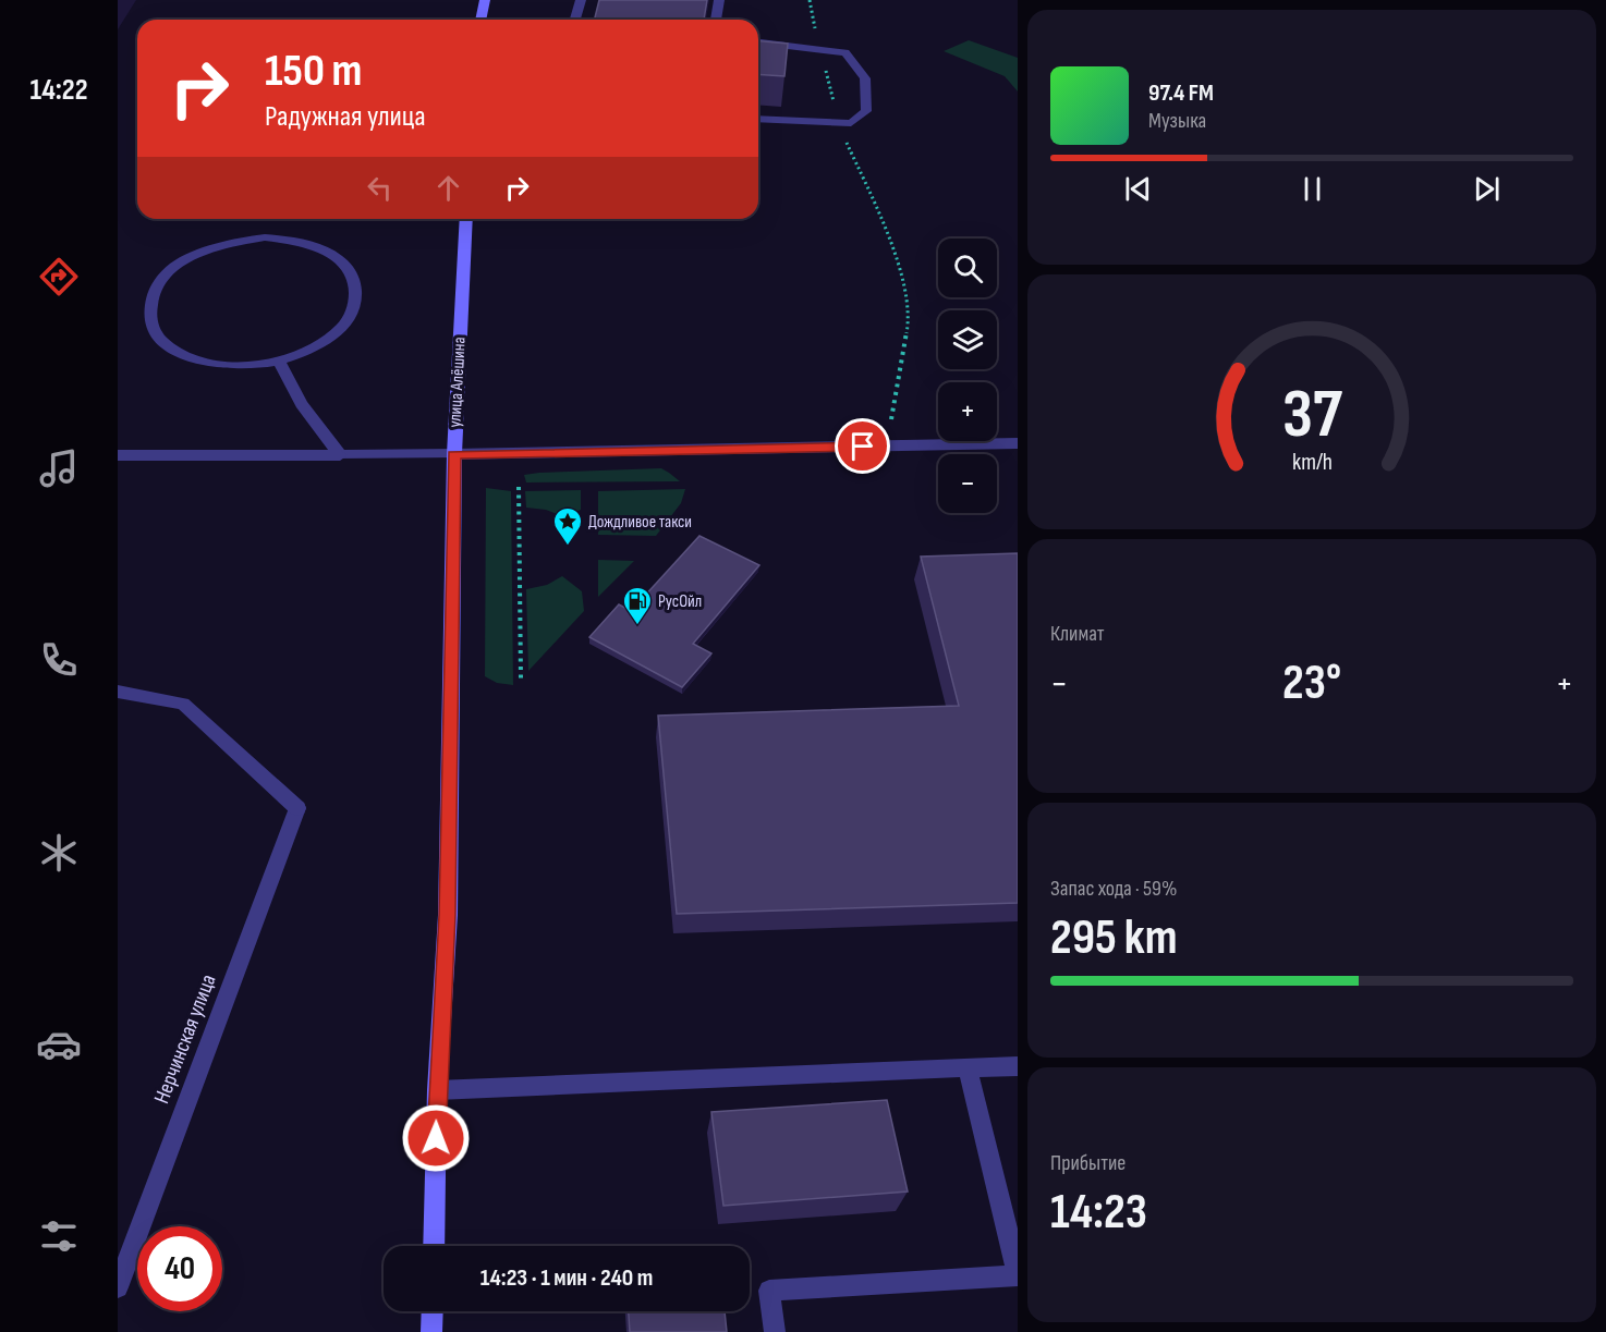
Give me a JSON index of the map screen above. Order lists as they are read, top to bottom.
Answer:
{
  "streets": {
    "street": ["улица Алёшина", "Нерчинская улица"]
  },
  "places": {
    "place": ["Дождливое такси"],
    "fuel station": ["РусОйл"]
  },
  "page": {
    "tabs": "14:22",
    "turn": ["150 m", "Радужная улица"],
    "song": ["97.4 FM", "Музыка"],
    "map_buttons": ["+", "−"],
    "tile": [
      "Климат",
      ["Запас хода · 59%", "295 km"],
      ["Прибытие", "14:23"]
    ],
    "heat": ["−", "23°", "+"],
    "limit": "40",
    "trip": "14:23 · 1 мин · 240 m",
    "gauge": ["37", "km/h"]
  }
}
